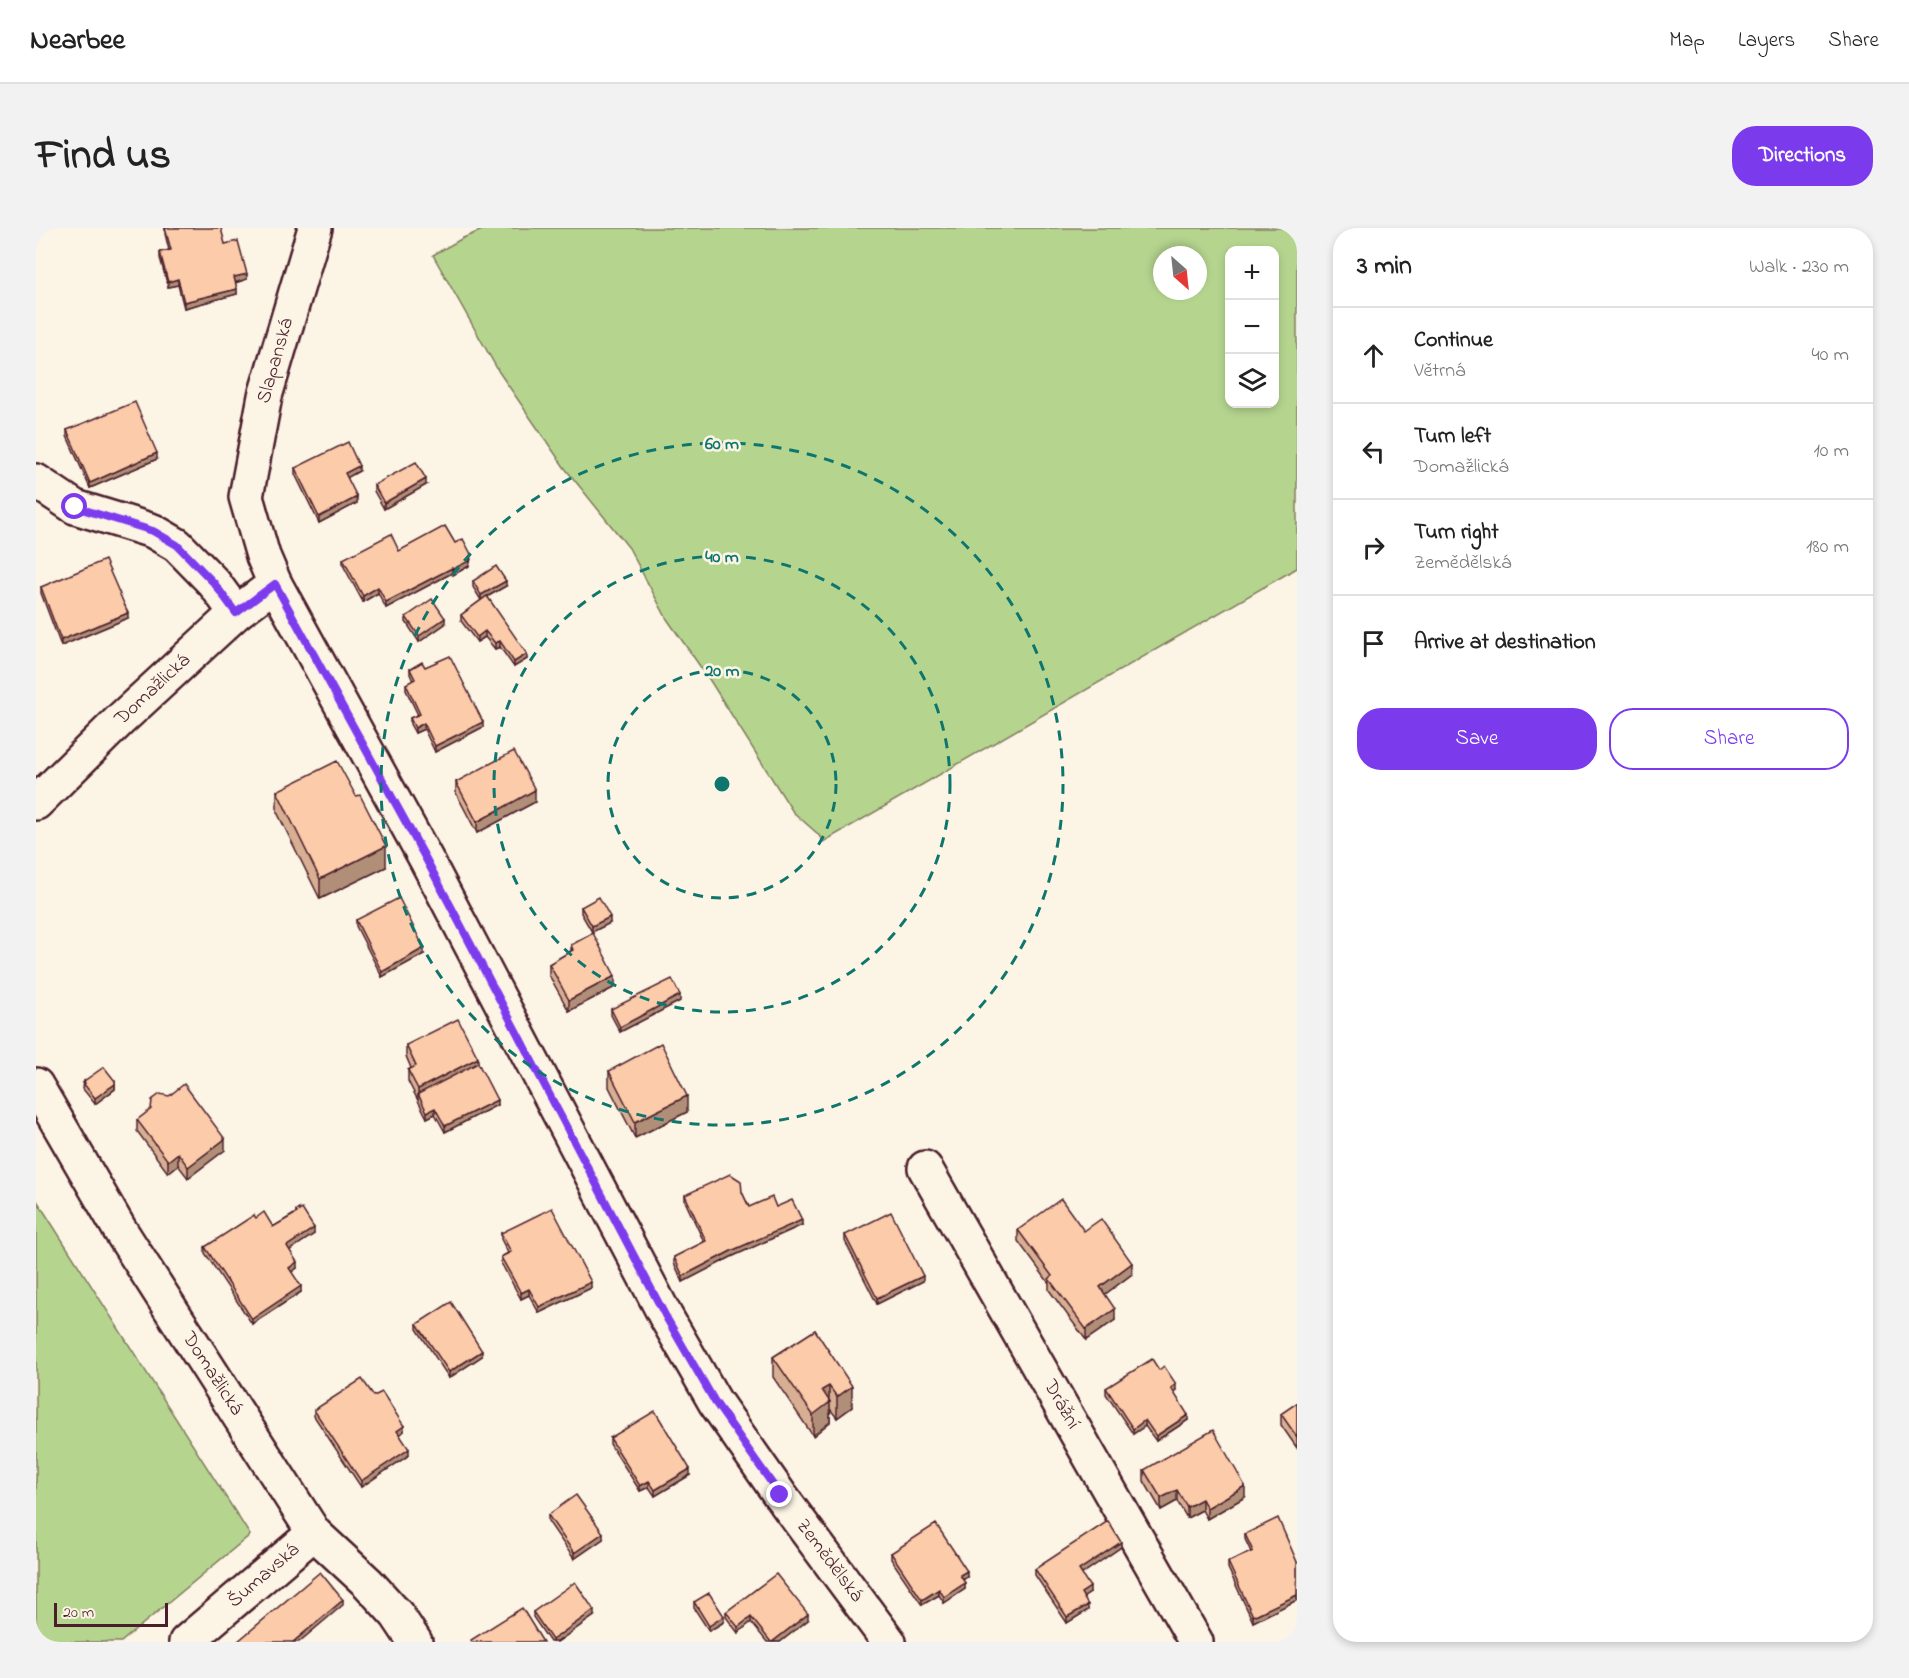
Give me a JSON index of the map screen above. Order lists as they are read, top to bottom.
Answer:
{
  "streets": {
    "street": [
      "Slapanská",
      "Domažlická",
      "Drážní",
      "Zemědělská",
      "Šumavská"
    ]
  },
  "crossings": [
    ["Slapanská", "Zemědělská"],
    ["Domažlická", "Zemědělská"],
    ["Domažlická", "Šumavská"]
  ],
  "scale_bar": "20 m",
  "north": "bottom right",
  "page": {
    "header": "Nearbee",
    "nav": ["Map", "Layers", "Share"],
    "title": "Find us",
    "buttons": [
      "Directions",
      ["Save", "Share"]
    ],
    "heading": ["3 min", "Walk · 230 m"],
    "map_buttons": ["+", "−"],
    "list": [
      ["Continue", "Větrná", "40 m"],
      ["Turn left", "Domažlická", "10 m"],
      ["Turn right", "Zemědělská", "180 m"],
      "Arrive at destination"
    ],
    "scale": "20 m"
  },
  "rings": ["60 m", "40 m", "20 m"]
}
